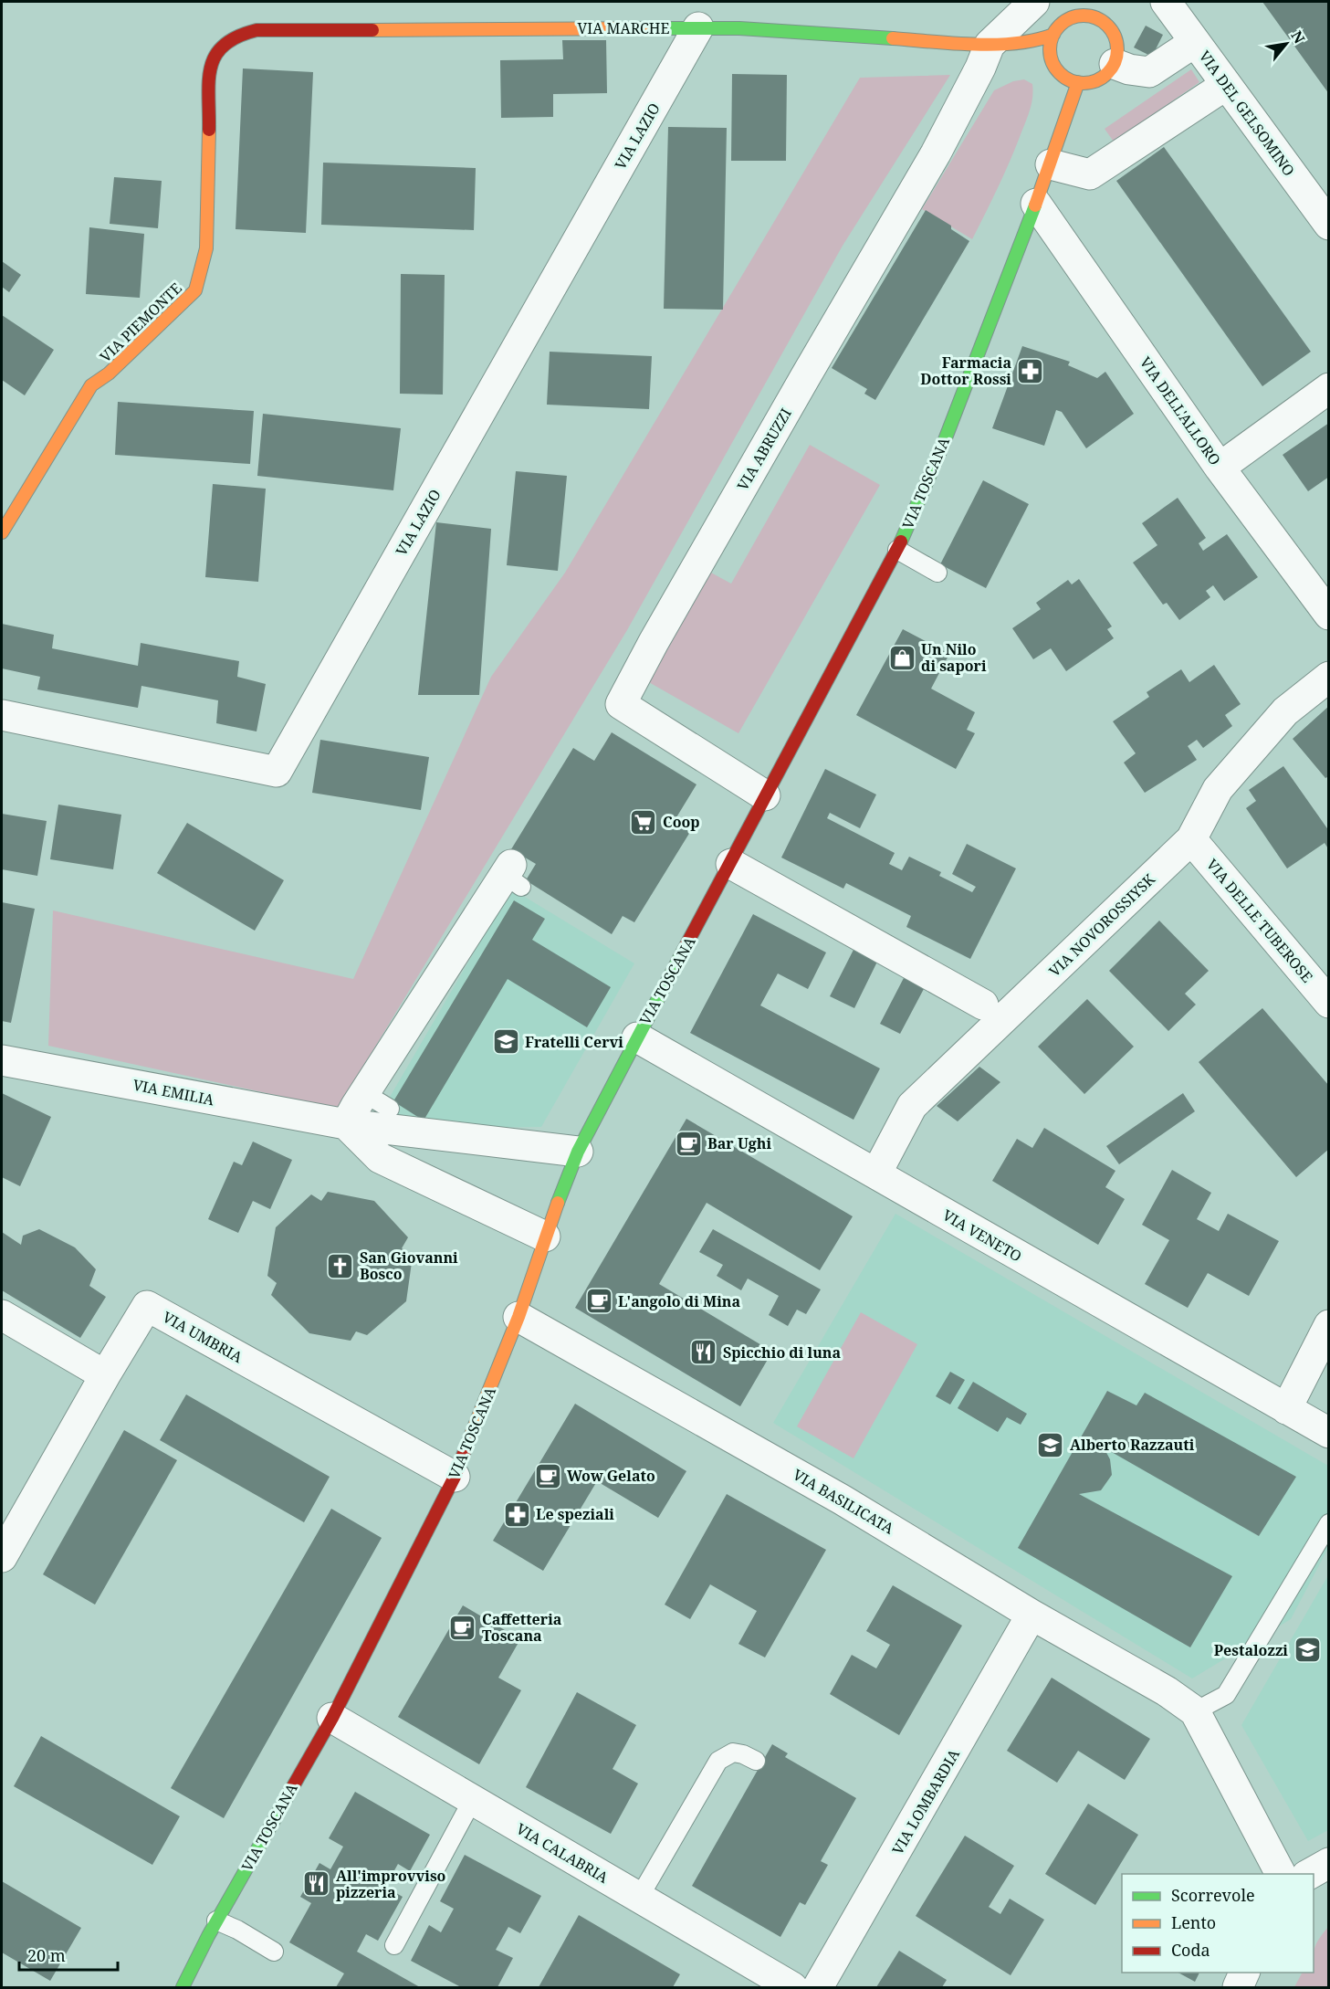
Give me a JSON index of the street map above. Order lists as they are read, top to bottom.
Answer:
{
  "streets": {
    "street": [
      "VIA MARCHE",
      "VIA DEL GELSOMINO",
      "VIA LAZIO",
      "VIA PIEMONTE",
      "VIA DELL'ALLORO",
      "VIA ABRUZZI",
      "VIA TOSCANA",
      "VIA DELLE TUBEROSE",
      "VIA NOVOROSSIYSK",
      "VIA EMILIA",
      "VIA VENETO",
      "VIA UMBRIA",
      "VIA BASILICATA",
      "VIA LOMBARDIA",
      "VIA CALABRIA"
    ]
  },
  "crossings": [
    ["VIA MARCHE", "VIA LAZIO"],
    ["VIA MARCHE", "VIA PIEMONTE"],
    ["VIA MARCHE", "VIA ABRUZZI"],
    ["VIA MARCHE", "VIA TOSCANA"],
    ["VIA DELL'ALLORO", "VIA TOSCANA"],
    ["VIA ABRUZZI", "VIA TOSCANA"],
    ["VIA TOSCANA", "VIA EMILIA"],
    ["VIA TOSCANA", "VIA VENETO"],
    ["VIA TOSCANA", "VIA UMBRIA"],
    ["VIA TOSCANA", "VIA BASILICATA"],
    ["VIA TOSCANA", "VIA CALABRIA"],
    ["VIA DELLE TUBEROSE", "VIA NOVOROSSIYSK"],
    ["VIA NOVOROSSIYSK", "VIA VENETO"],
    ["VIA BASILICATA", "VIA LOMBARDIA"]
  ],
  "places": {
    "pharmacy": ["Farmacia Dottor Rossi", "Le speziali"],
    "shop": ["Un Nilo di sapori"],
    "supermarket": ["Coop"],
    "school or university": ["Fratelli Cervi", "Alberto Razzauti", "Pestalozzi"],
    "cafe": [
      "Bar Ughi",
      "L'angolo di Mina",
      "Wow Gelato",
      "Caffetteria Toscana"
    ],
    "church": ["San Giovanni Bosco"],
    "restaurant": ["Spicchio di luna", "All'improvviso pizzeria"]
  },
  "legend": ["Scorrevole", "Lento", "Coda"],
  "scale_bar": "20 m",
  "north": "top right"
}
